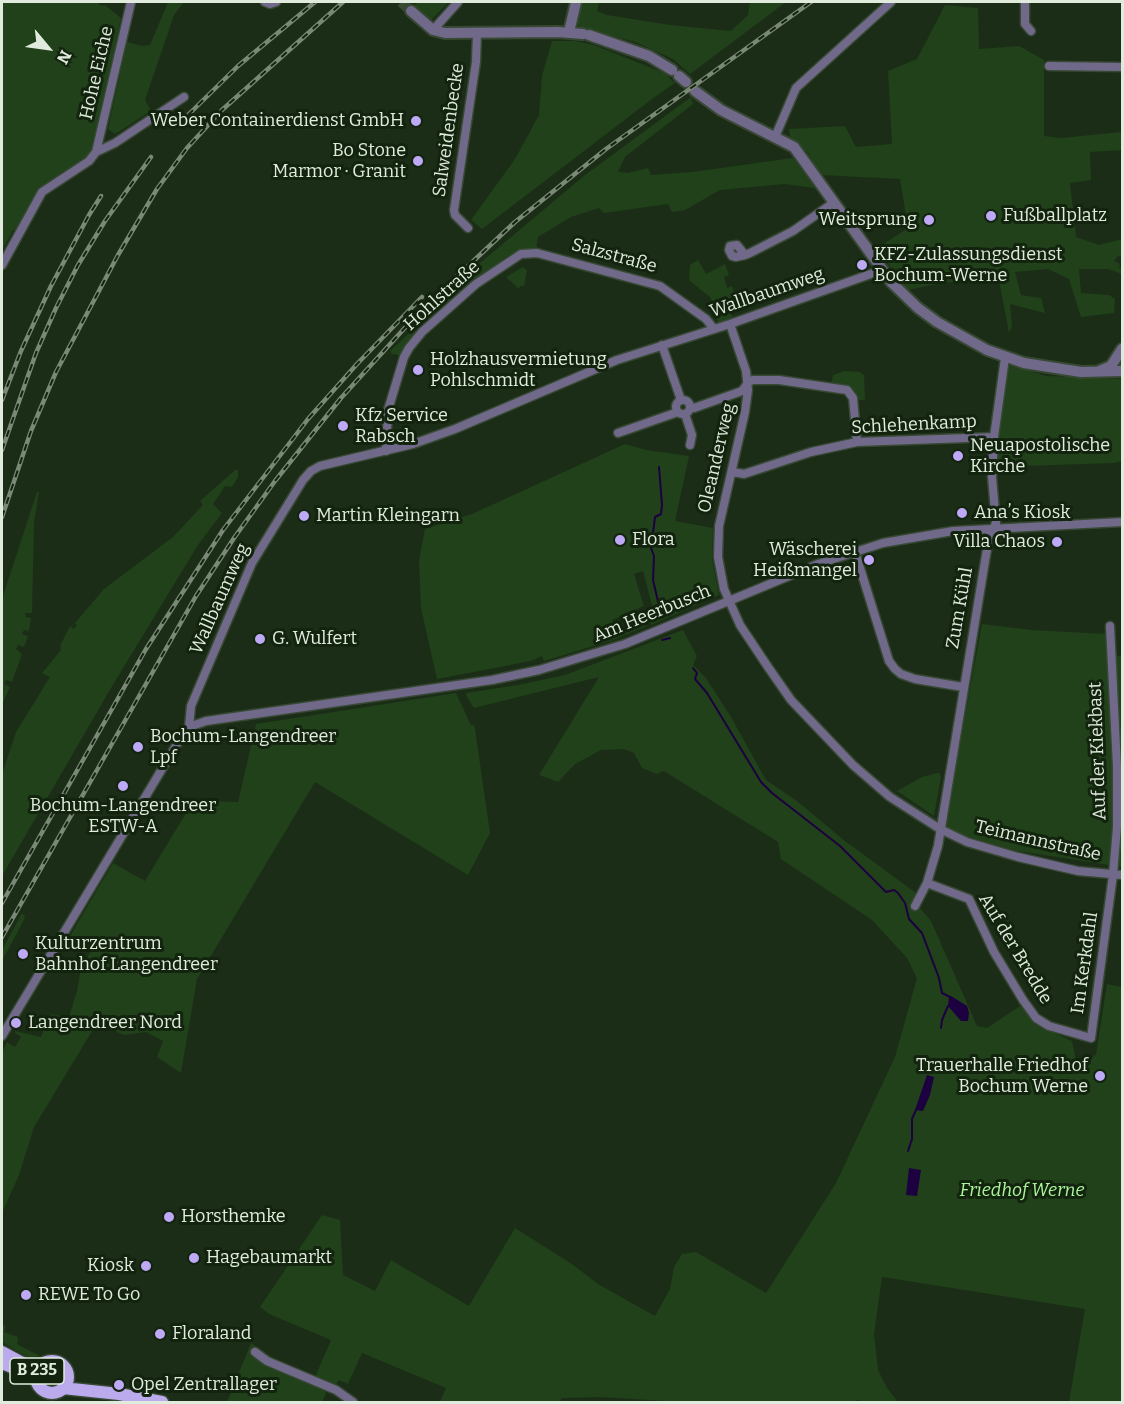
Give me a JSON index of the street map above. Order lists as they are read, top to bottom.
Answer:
{
  "streets": {
    "main road": ["B 235"],
    "street": [
      "Hohe Eiche",
      "Salweidenbecke",
      "Salzstraße",
      "Wallbaumweg",
      "Hohlstraße",
      "Schlehenkamp",
      "Oleanderweg",
      "Zum Kühl",
      "Am Heerbusch",
      "Auf der Kiekbast",
      "Teimannstraße",
      "Auf der Bredde",
      "Im Kerkdahl"
    ]
  },
  "crossings": [
    ["Salzstraße", "Wallbaumweg"],
    ["Salzstraße", "Hohlstraße"],
    ["Wallbaumweg", "Hohlstraße"],
    ["Wallbaumweg", "Oleanderweg"],
    ["Wallbaumweg", "Am Heerbusch"],
    ["Schlehenkamp", "Oleanderweg"],
    ["Schlehenkamp", "Zum Kühl"],
    ["Oleanderweg", "Am Heerbusch"],
    ["Oleanderweg", "Teimannstraße"],
    ["Zum Kühl", "Am Heerbusch"],
    ["Zum Kühl", "Teimannstraße"],
    ["Zum Kühl", "Auf der Bredde"],
    ["Am Heerbusch", "Teimannstraße"],
    ["Auf der Kiekbast", "Teimannstraße"],
    ["Auf der Kiekbast", "Im Kerkdahl"],
    ["Teimannstraße", "Im Kerkdahl"],
    ["Auf der Bredde", "Im Kerkdahl"]
  ],
  "parks": ["Friedhof Werne"],
  "places": [
    "Weber Containerdienst GmbH",
    "Bo Stone Marmor · Granit",
    "Fußballplatz",
    "Weitsprung",
    "KFZ-Zulassungsdienst Bochum-Werne",
    "Holzhausvermietung Pohlschmidt",
    "Kfz Service Rabsch",
    "Neuapostolische Kirche",
    "Anaʼs Kiosk",
    "Martin Kleingarn",
    "Flora",
    "Villa Chaos",
    "Wäscherei Heißmangel",
    "G. Wulfert",
    "Bochum-Langendreer Lpf",
    "Bochum-Langendreer ESTW-A",
    "Kulturzentrum Bahnhof Langendreer",
    "Langendreer Nord",
    "Trauerhalle Friedhof Bochum Werne",
    "Horsthemke",
    "Hagebaumarkt",
    "Kiosk",
    "REWE To Go",
    "Floraland",
    "Opel Zentrallager"
  ],
  "north": "bottom right"
}
